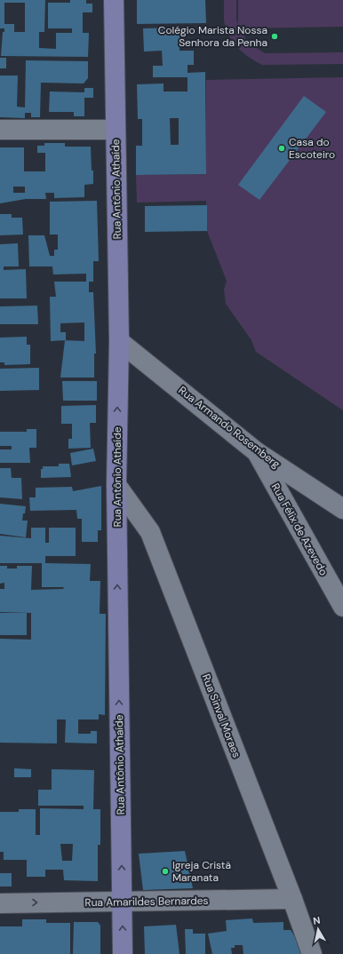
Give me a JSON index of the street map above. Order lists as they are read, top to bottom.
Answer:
{
  "streets": {
    "main road": ["Rua Antônio Athaíde"],
    "street": [
      "Rua Armando Rosemberg",
      "Rua Félix de Azevedo",
      "Rua Sinval Moraes",
      "Rua Amarildes Bernardes"
    ]
  },
  "crossings": [
    ["Rua Antônio Athaíde", "Rua Armando Rosemberg"],
    ["Rua Antônio Athaíde", "Rua Sinval Moraes"],
    ["Rua Antônio Athaíde", "Rua Amarildes Bernardes"],
    ["Rua Armando Rosemberg", "Rua Félix de Azevedo"],
    ["Rua Sinval Moraes", "Rua Amarildes Bernardes"]
  ],
  "one_way": ["Rua Antônio Athaíde", "Rua Amarildes Bernardes"],
  "places": ["Colégio Marista Nossa Senhora da Penha", "Casa do Escoteiro", "Igreja Cristã Maranata"],
  "north": "top"
}
